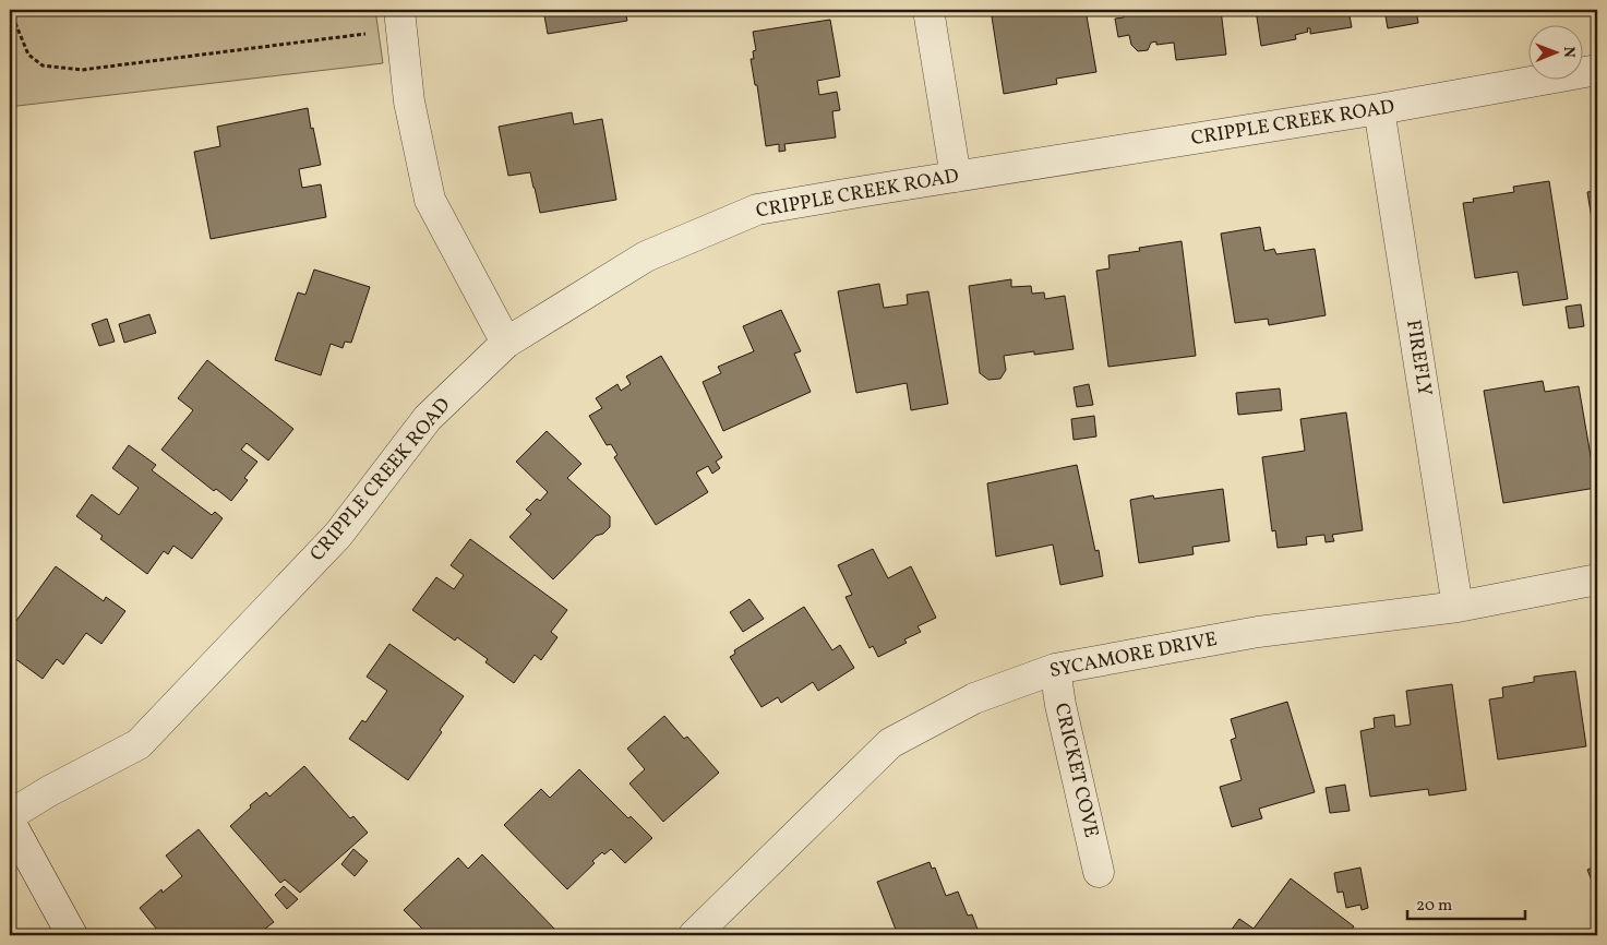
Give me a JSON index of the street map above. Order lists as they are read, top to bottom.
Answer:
{
  "streets": {
    "street": [
      "CRIPPLE CREEK ROAD",
      "FIREFLY",
      "SYCAMORE DRIVE",
      "CRICKET COVE"
    ]
  },
  "crossings": [
    ["CRIPPLE CREEK ROAD", "FIREFLY"],
    ["FIREFLY", "SYCAMORE DRIVE"],
    ["SYCAMORE DRIVE", "CRICKET COVE"]
  ],
  "scale_bar": "20 m",
  "north": "right"
}
